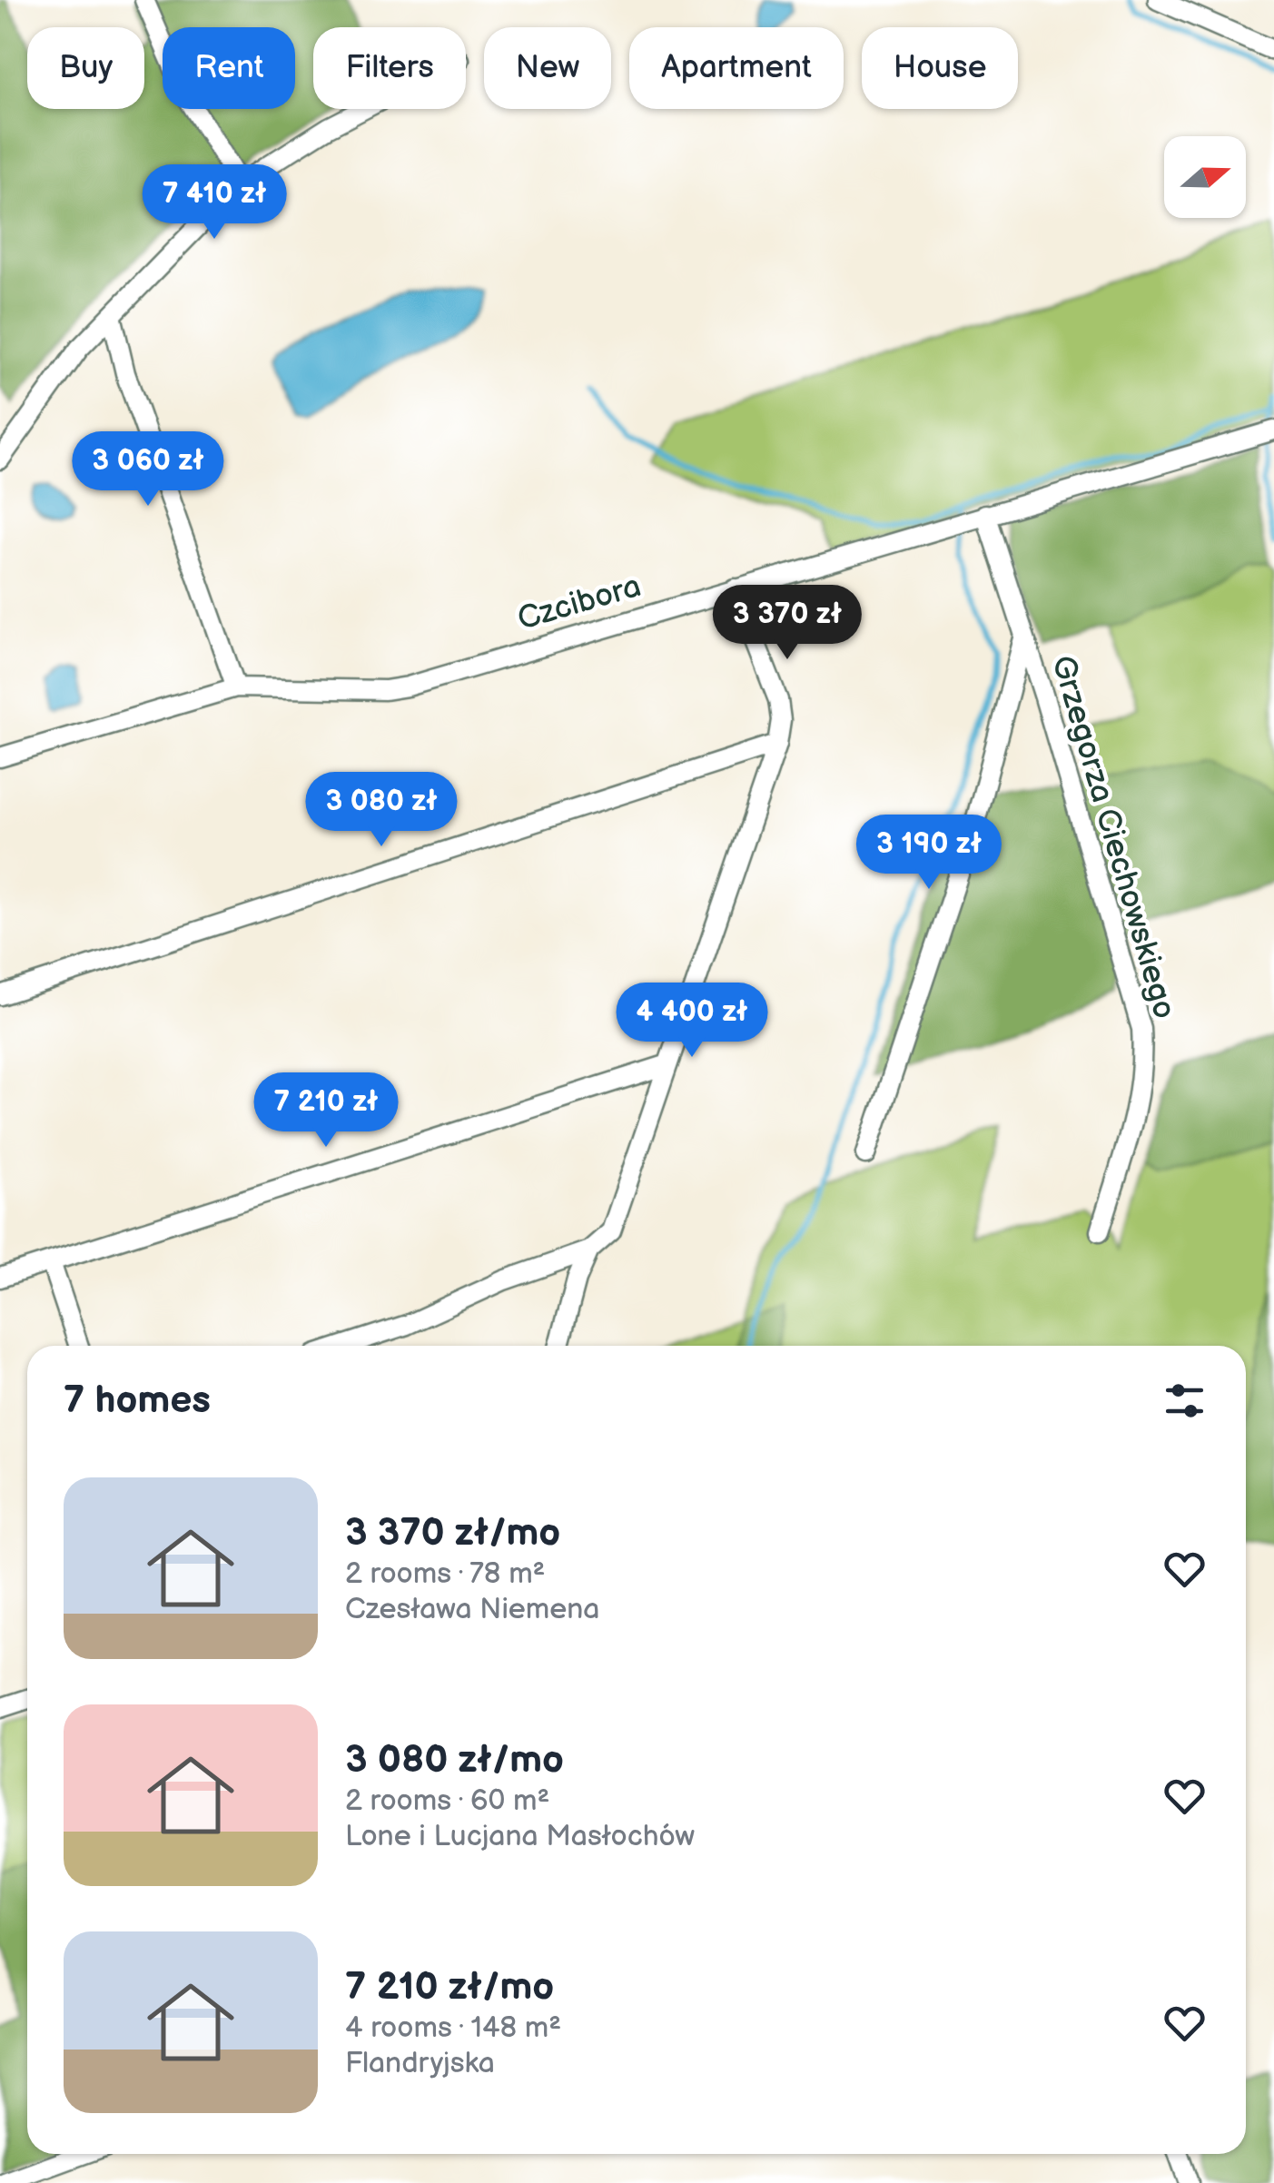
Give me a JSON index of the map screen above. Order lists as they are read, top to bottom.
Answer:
{
  "streets": {
    "street": ["Czcibora", "Grzegorza Ciechowskiego"]
  },
  "crossings": [
    ["Czcibora", "Grzegorza Ciechowskiego"]
  ],
  "north": "right",
  "page": {
    "chip": [
      "Buy",
      "Rent",
      "Filters",
      "New",
      "Apartment",
      "House"
    ],
    "price": [
      "7 410 zł",
      "3 060 zł",
      "3 370 zł",
      "3 080 zł",
      "3 190 zł",
      "4 400 zł",
      "7 210 zł"
    ],
    "heading": "7 homes",
    "list": [
      {
        "name": "3 370 zł/mo",
        "note": "2 rooms · 78 m² · Czesława Niemena"
      },
      {
        "name": "3 080 zł/mo",
        "note": "2 rooms · 60 m² · Lone i Lucjana Masłochów"
      },
      {
        "name": "7 210 zł/mo",
        "note": "4 rooms · 148 m² · Flandryjska"
      }
    ]
  }
}
